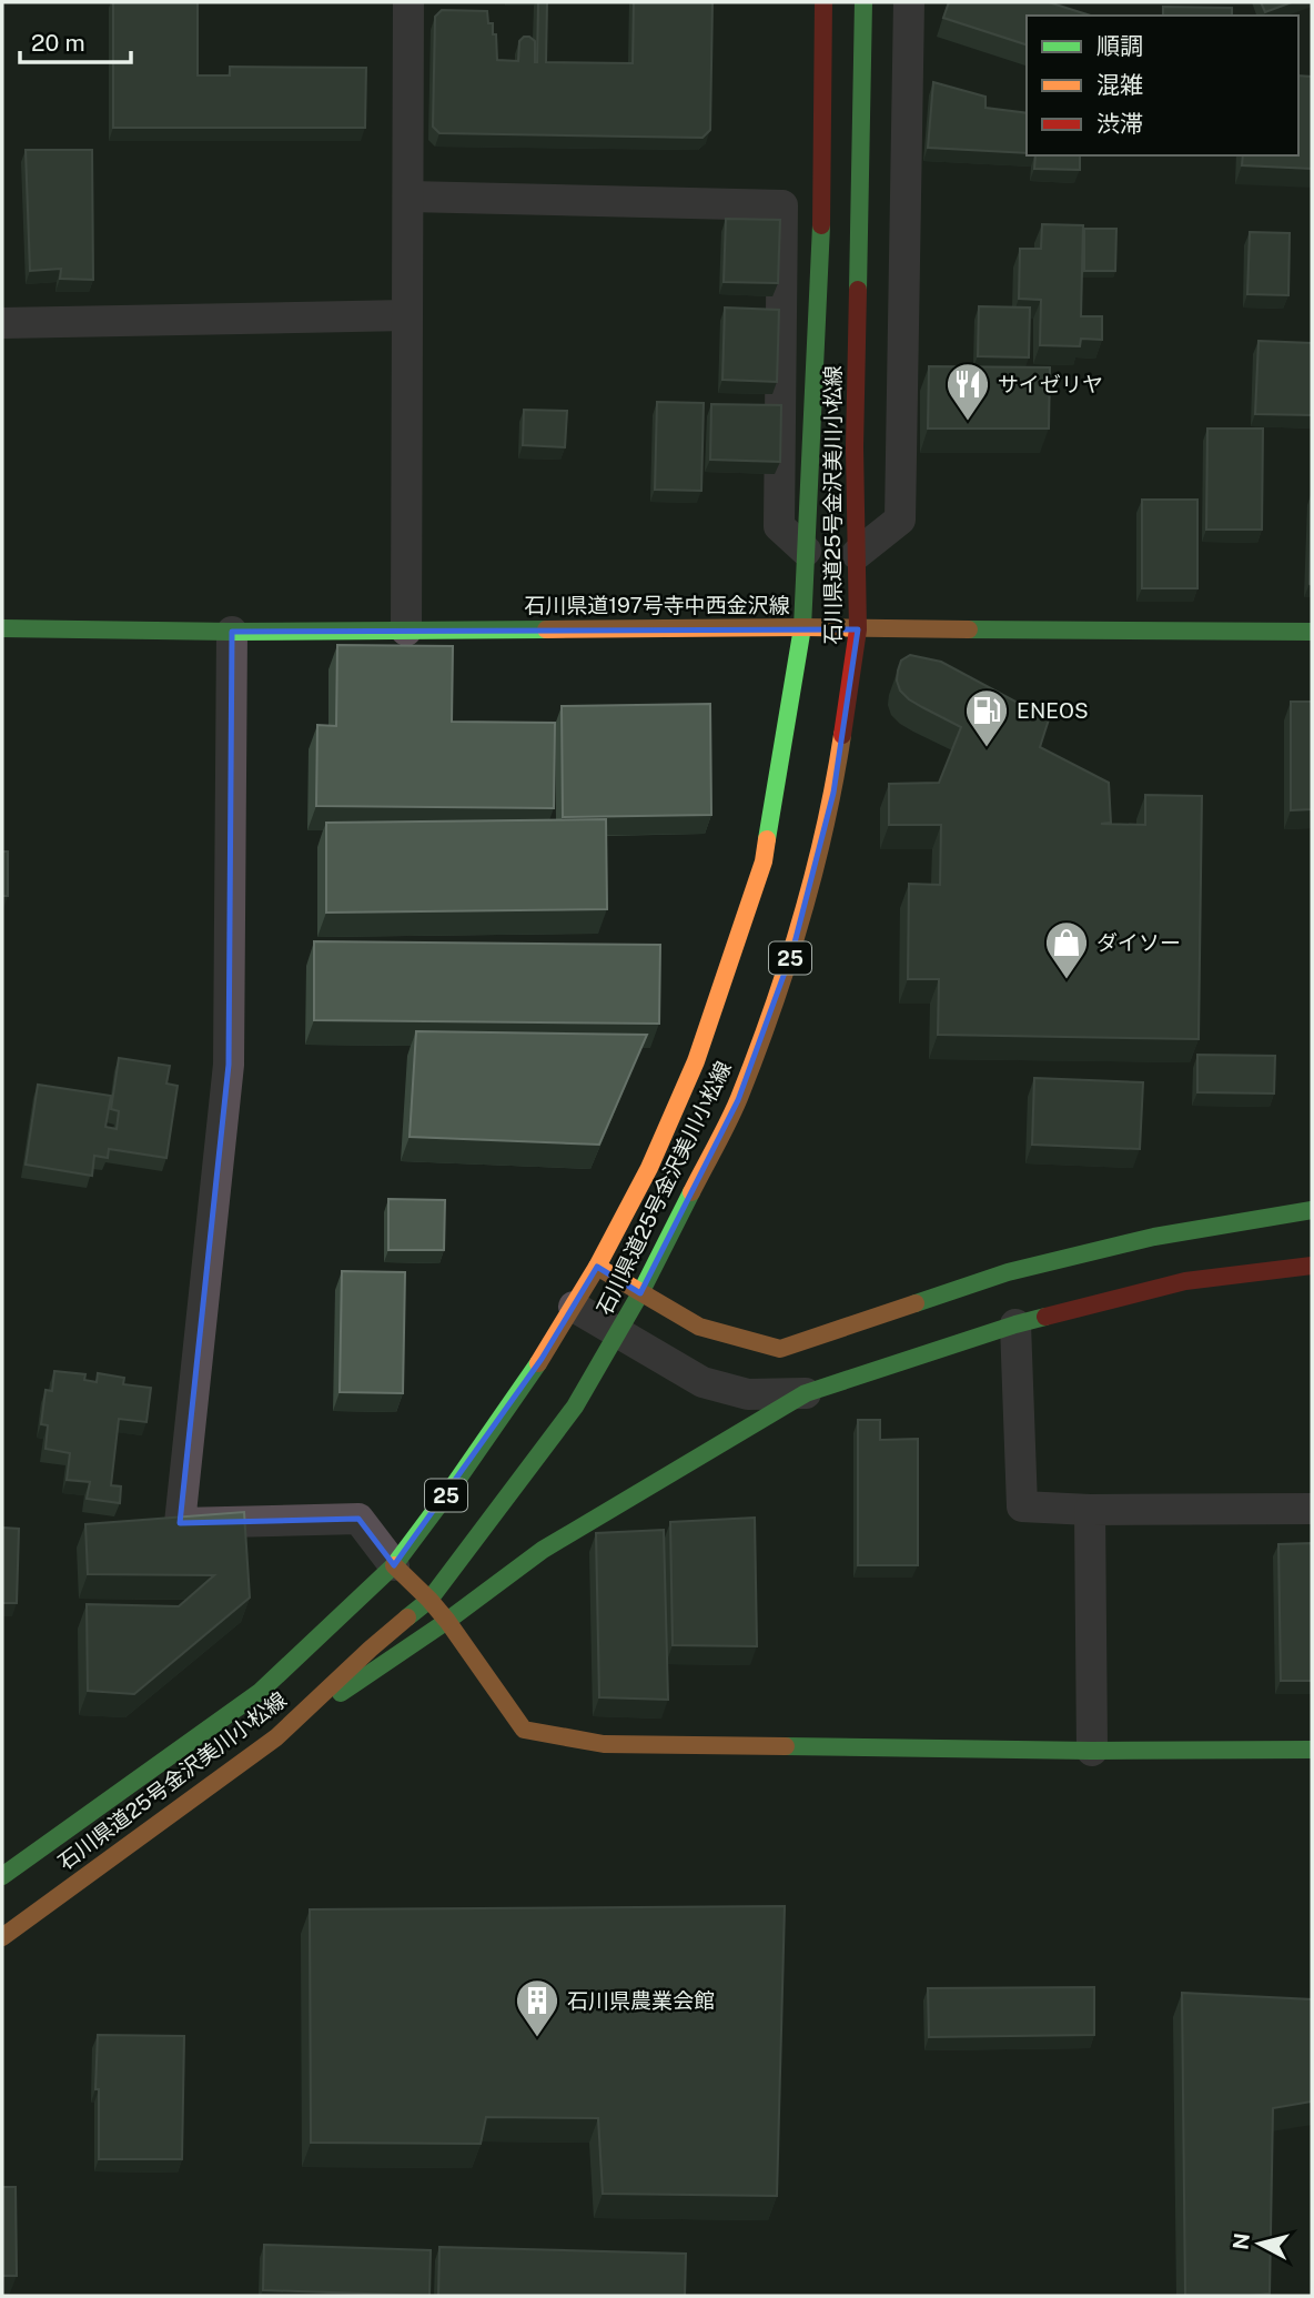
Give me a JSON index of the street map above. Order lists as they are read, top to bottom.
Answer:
{
  "streets": {
    "main road": ["石川県道25号金沢美川小松線", "石川県道197号寺中西金沢線", "25"]
  },
  "crossings": [
    ["石川県道25号金沢美川小松線", "石川県道197号寺中西金沢線"]
  ],
  "places": {
    "restaurant": ["サイゼリヤ"],
    "fuel station": ["ENEOS"],
    "shop": ["ダイソー"],
    "building": ["石川県農業会館"]
  },
  "legend": ["順調", "混雑", "渋滞"],
  "scale_bar": "20 m",
  "north": "left"
}
